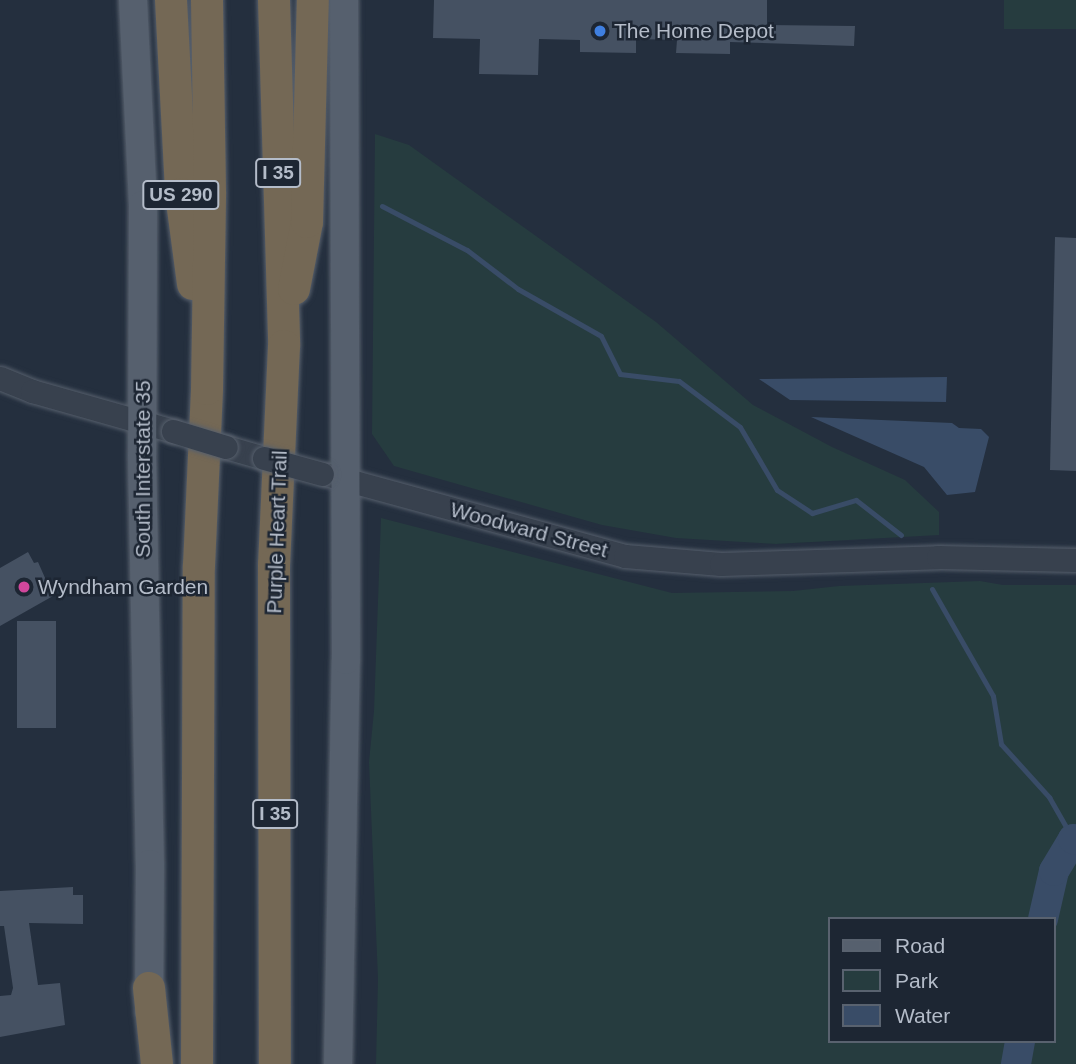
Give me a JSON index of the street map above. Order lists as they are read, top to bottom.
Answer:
{
  "streets": {
    "highway": ["I 35", "US 290", "Purple Heart Trail"],
    "main road": ["South Interstate 35"],
    "street": ["Woodward Street"]
  },
  "crossings": [
    ["South Interstate 35", "Woodward Street"]
  ],
  "places": ["The Home Depot", "Wyndham Garden"],
  "legend": ["Road", "Park", "Water"]
}
